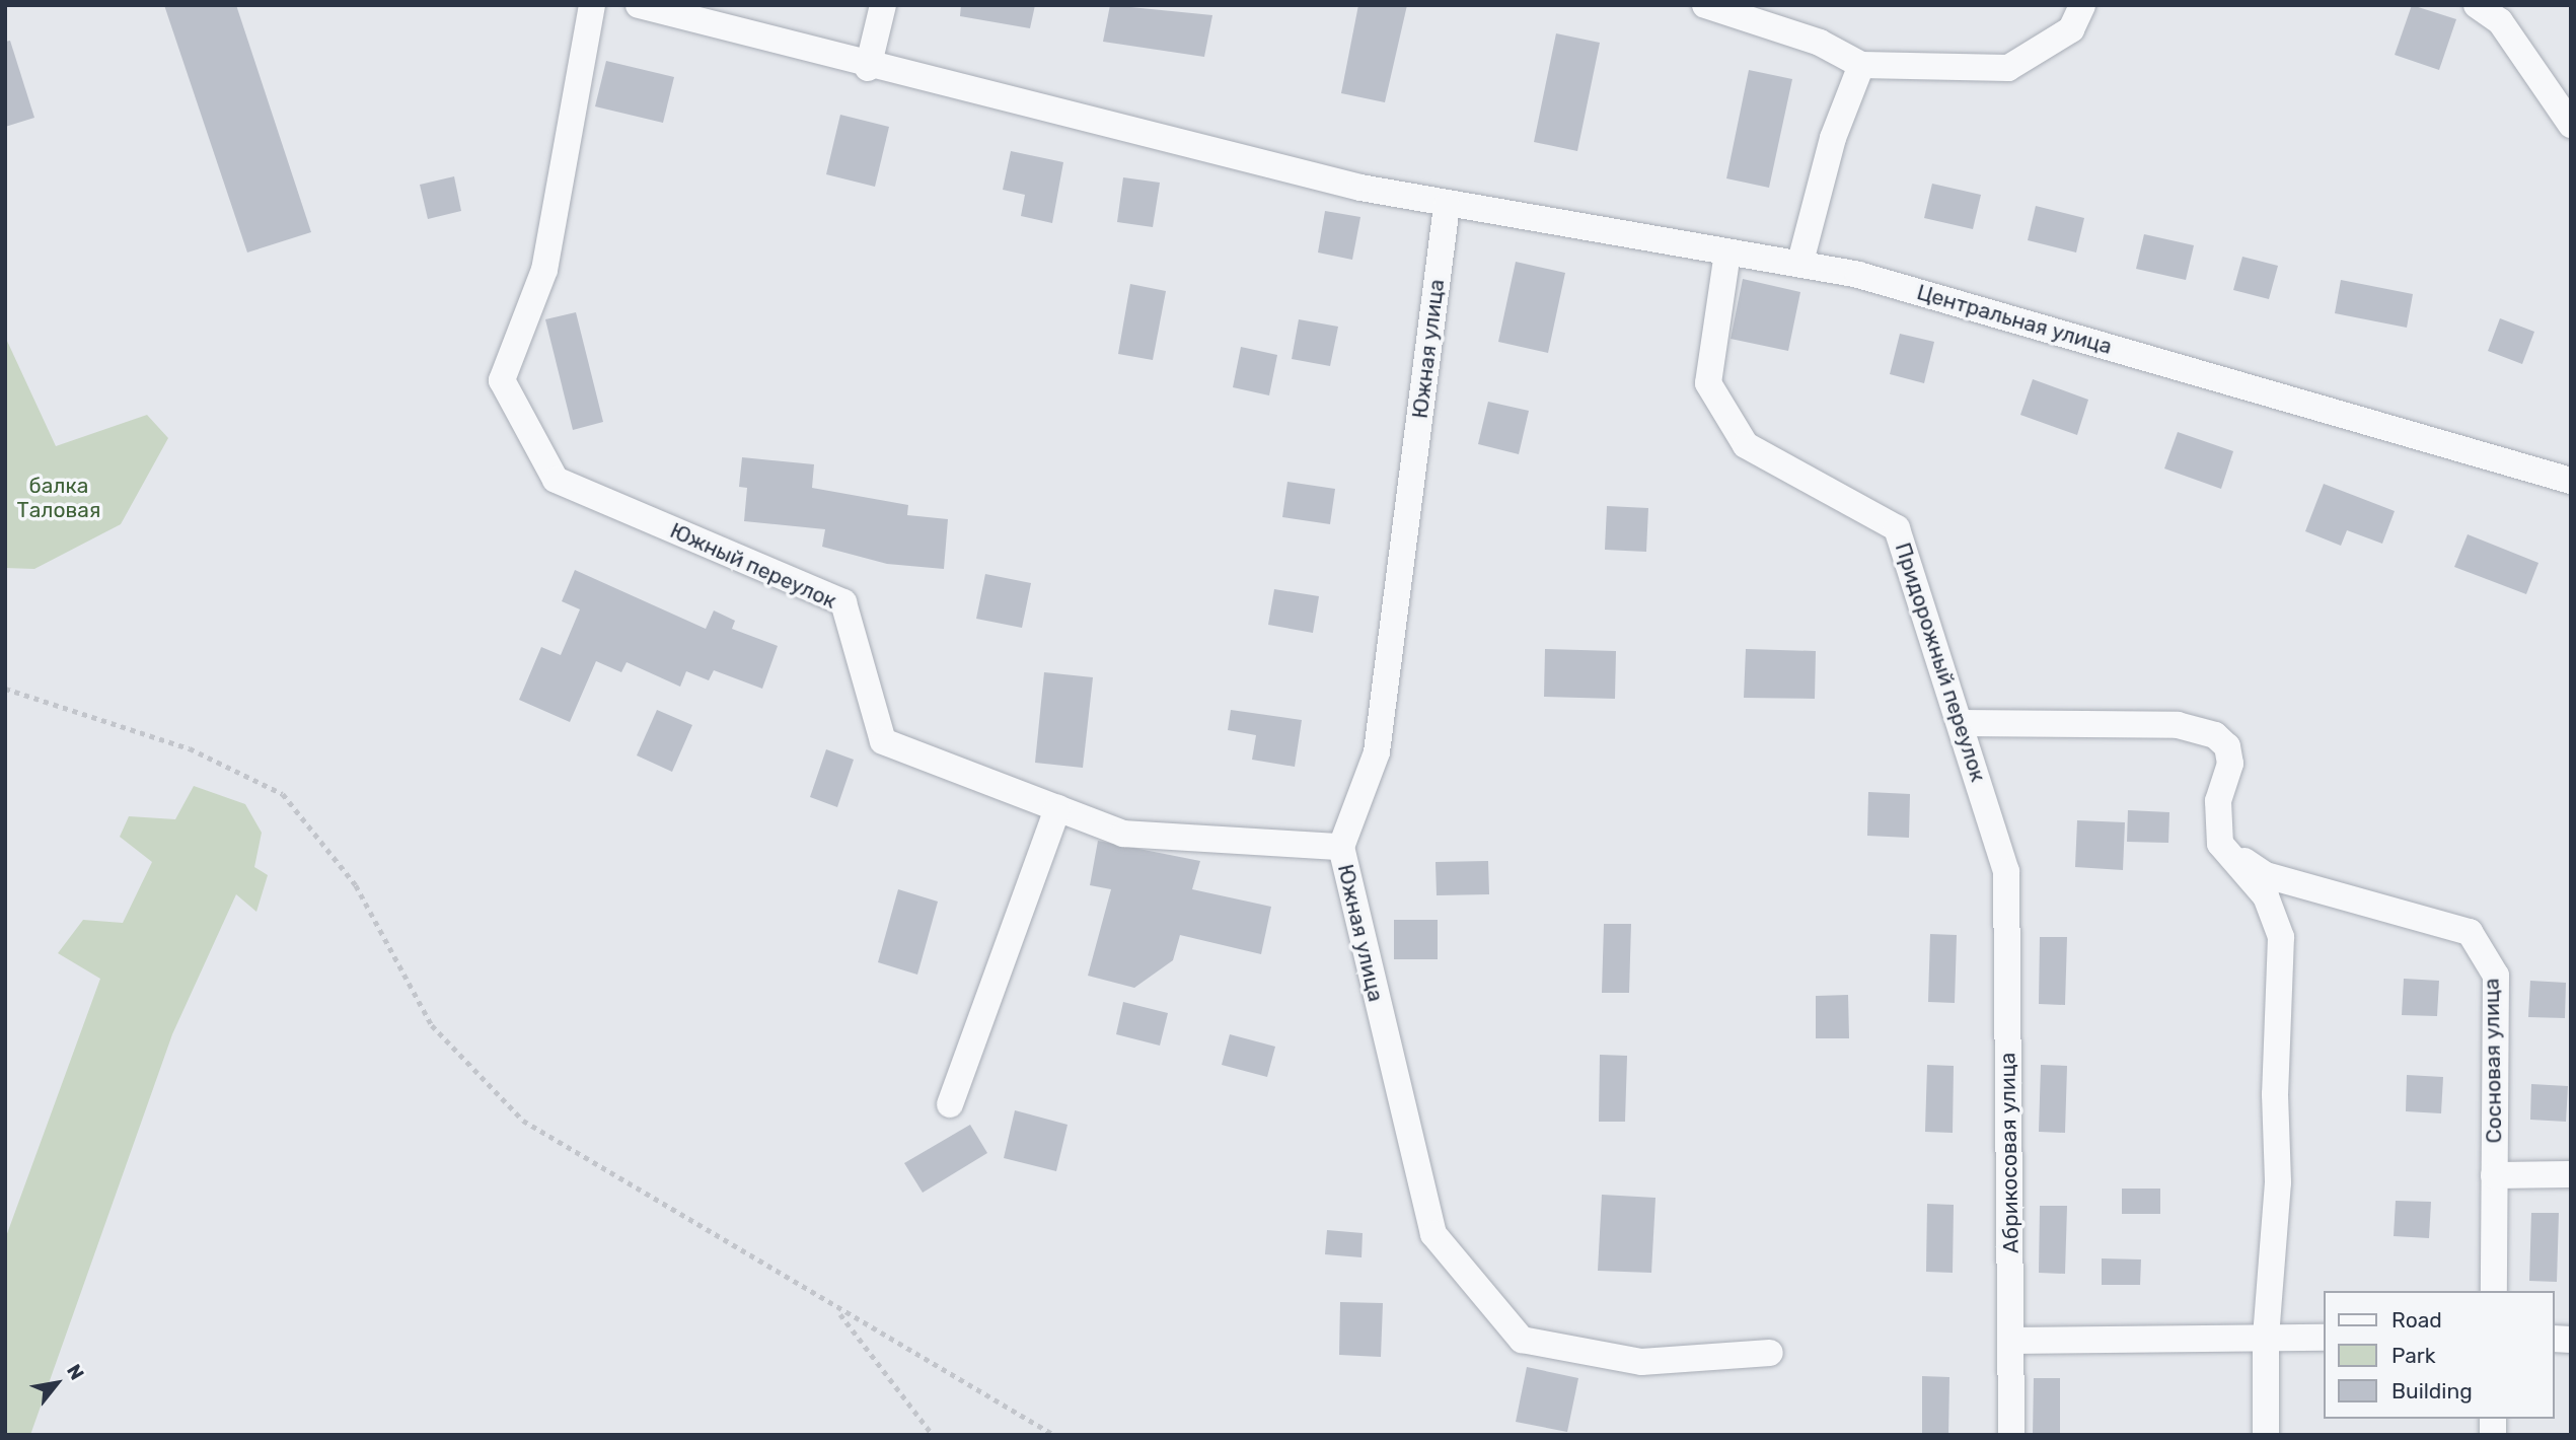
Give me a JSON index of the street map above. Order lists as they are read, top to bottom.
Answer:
{
  "streets": {
    "street": [
      "Центральная улица",
      "Южная улица",
      "Южный переулок",
      "Придорожный переулок",
      "Сосновая улица",
      "Абрикосовая улица"
    ]
  },
  "crossings": [
    ["Центральная улица", "Южная улица"],
    ["Центральная улица", "Придорожный переулок"],
    ["Южная улица", "Южный переулок"],
    ["Придорожный переулок", "Абрикосовая улица"]
  ],
  "parks": ["балка Таловая"],
  "legend": ["Road", "Park", "Building"],
  "north": "top right"
}
